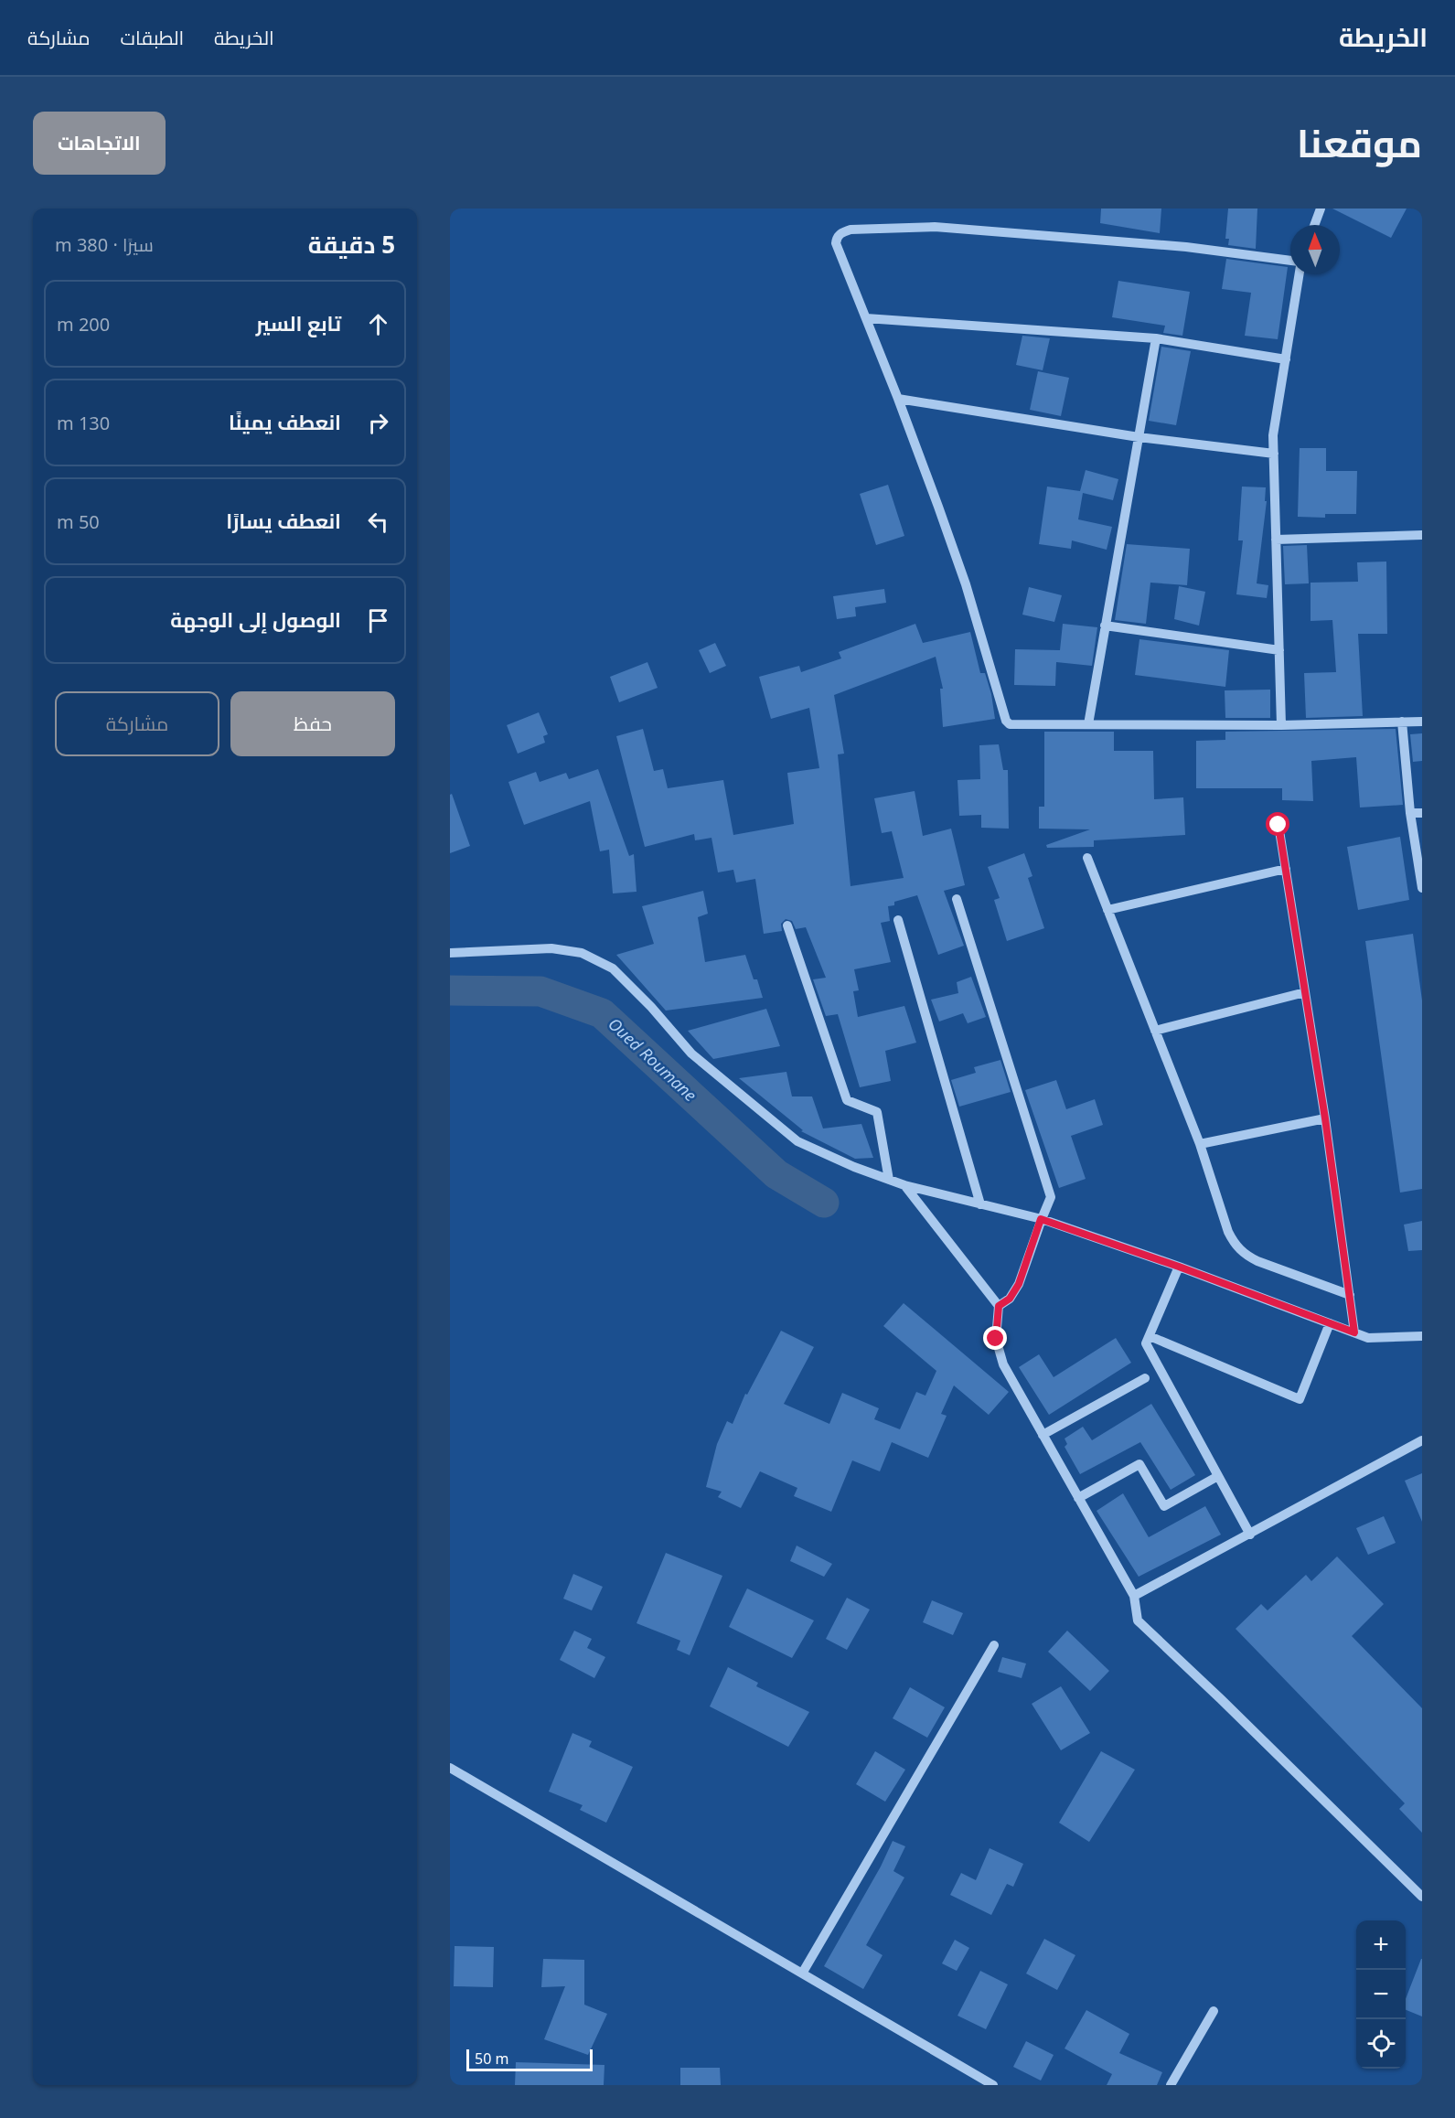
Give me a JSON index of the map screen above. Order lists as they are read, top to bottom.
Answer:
{
  "water": ["Oued Roumane"],
  "scale_bar": "50 m",
  "north": "top",
  "page": {
    "header": "الخريطة",
    "nav": ["الخريطة", "الطبقات", "مشاركة"],
    "title": "موقعنا",
    "buttons": [
      "الاتجاهات",
      ["حفظ", "مشاركة"]
    ],
    "heading": ["5 دقيقة", "سيرًا · 380 m"],
    "list": [
      ["تابع السير", "200 m"],
      ["انعطف يمينًا", "130 m"],
      ["انعطف يسارًا", "50 m"],
      "الوصول إلى الوجهة"
    ],
    "map_buttons": ["+", "−"],
    "scale": "50 m"
  }
}
